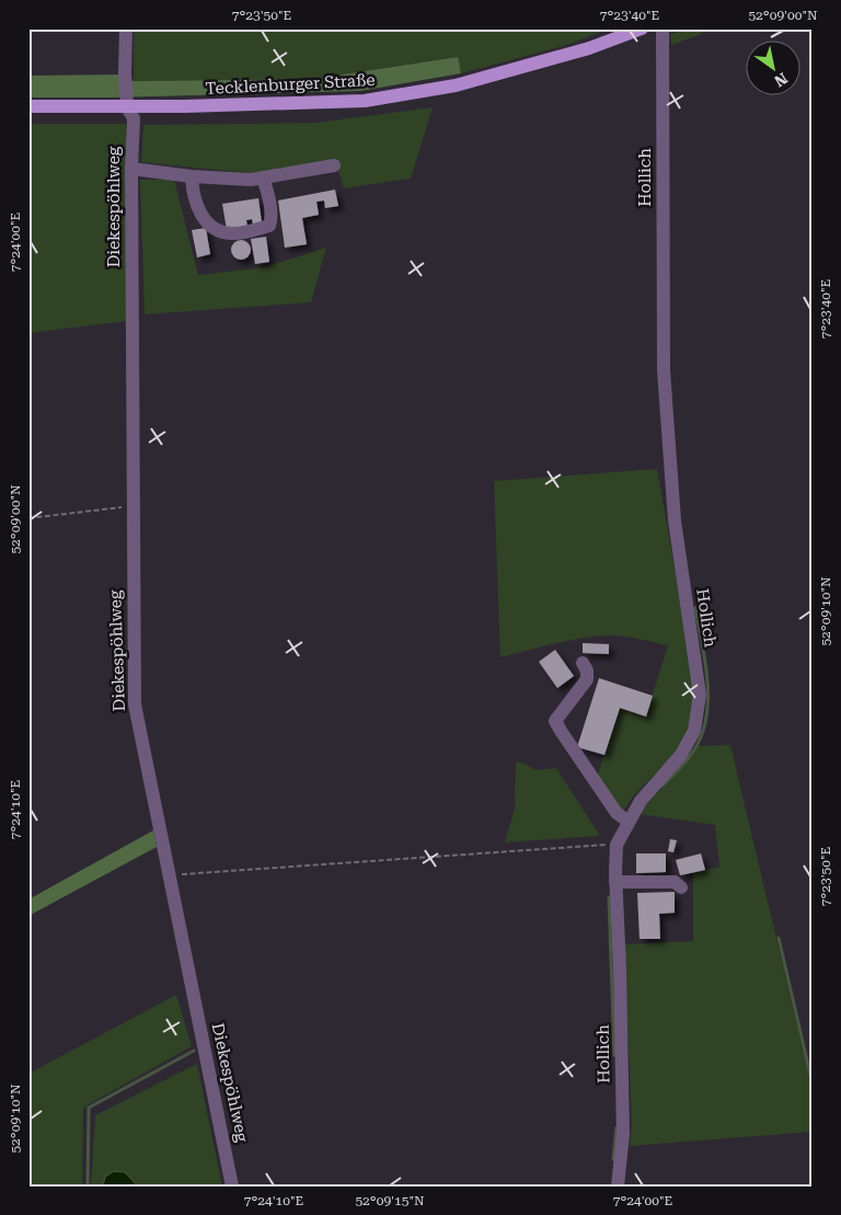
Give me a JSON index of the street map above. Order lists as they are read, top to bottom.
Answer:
{
  "streets": {
    "main road": ["Tecklenburger Straße"],
    "street": ["Hollich", "Diekespöhlweg"]
  },
  "crossings": [
    ["Tecklenburger Straße", "Diekespöhlweg"]
  ],
  "north": "bottom right",
  "coordinates": [
    "7°23'50\"E",
    "7°23'40\"E",
    "52°09'00\"N",
    "7°24'00\"E",
    "52°09'10\"N",
    "7°24'10\"E",
    "52°09'15\"N"
  ]
}
